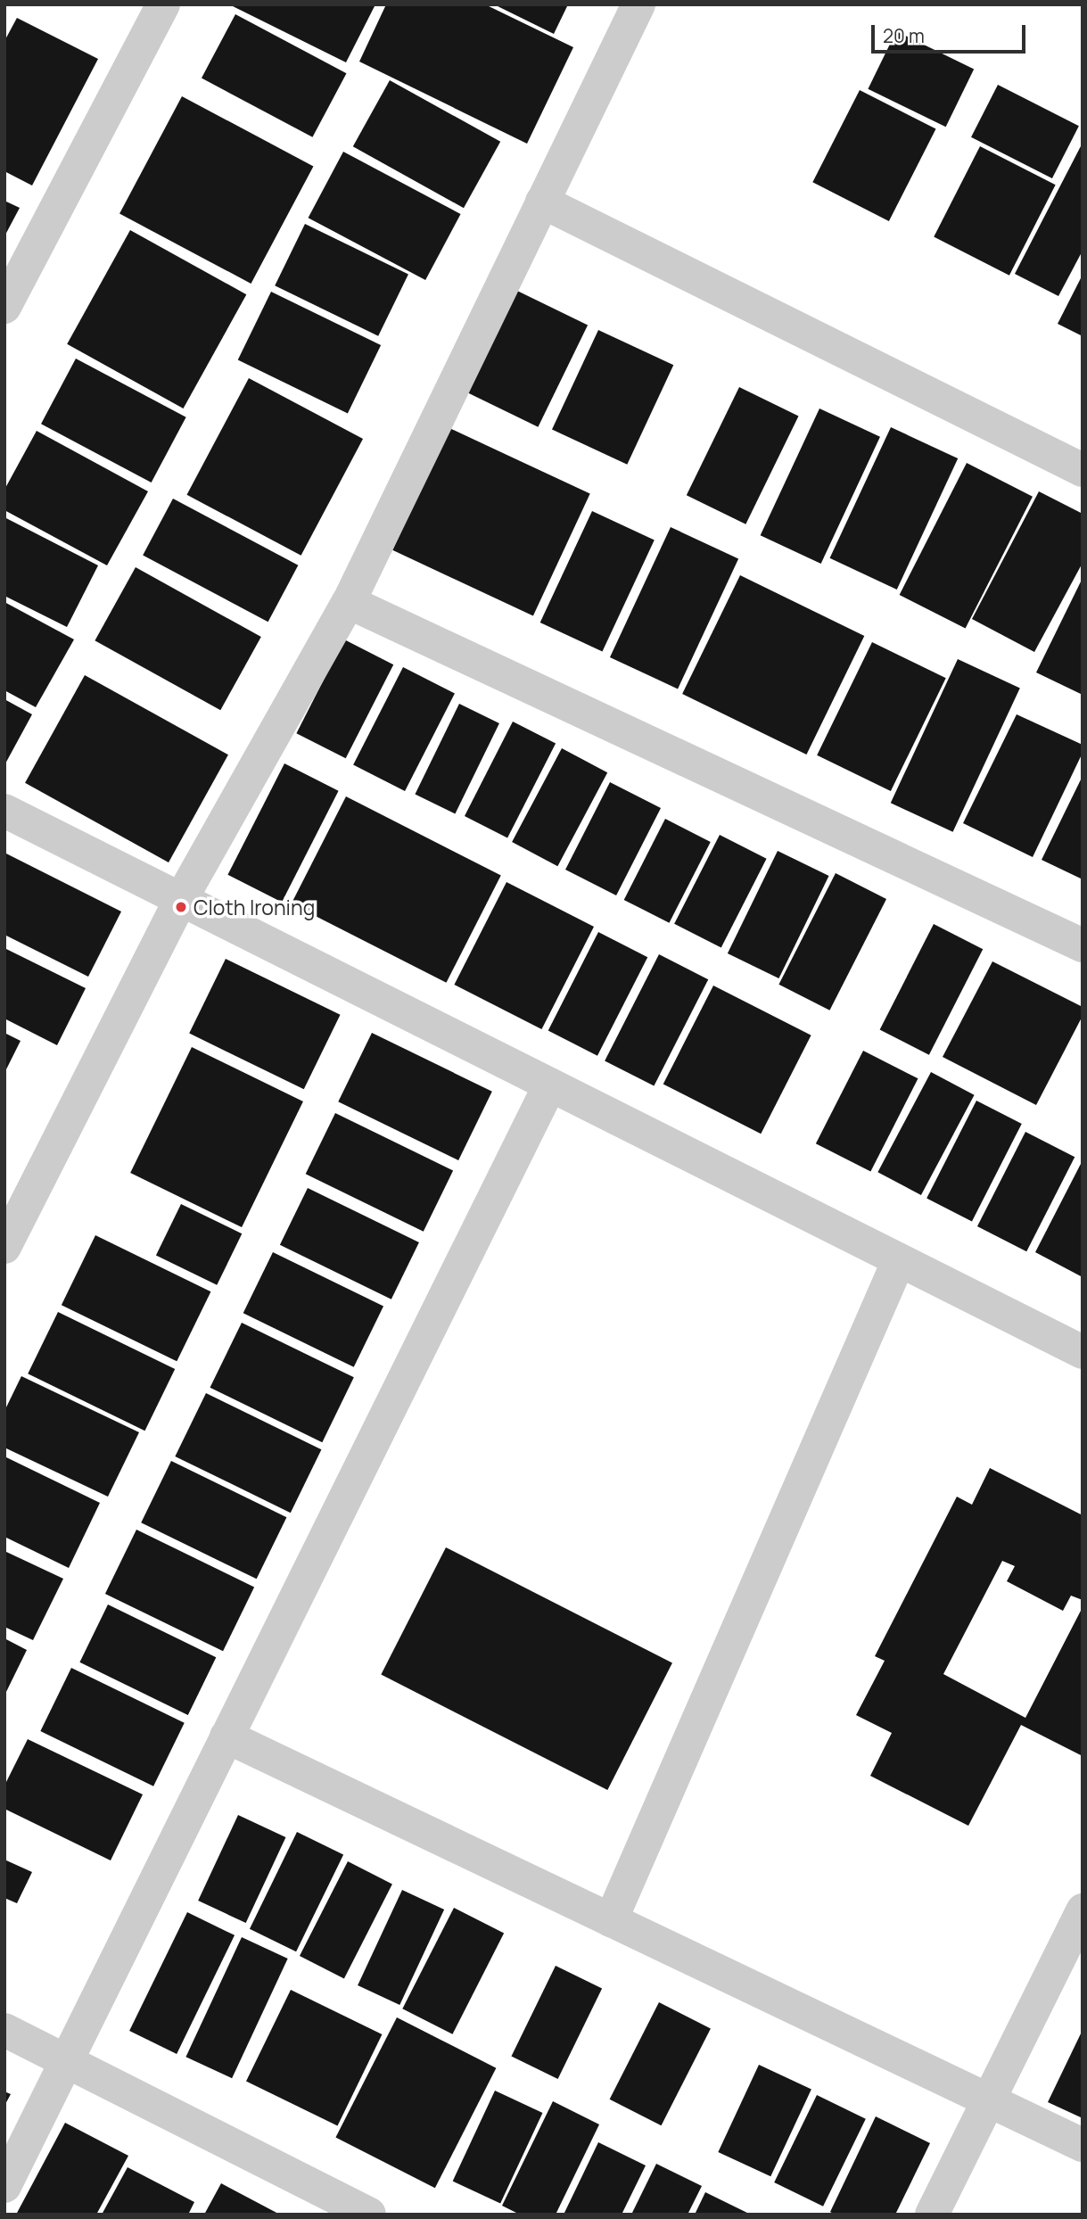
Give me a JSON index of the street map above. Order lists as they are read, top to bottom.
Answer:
{
  "places": ["Cloth Ironing"],
  "scale_bar": "20 m"
}
